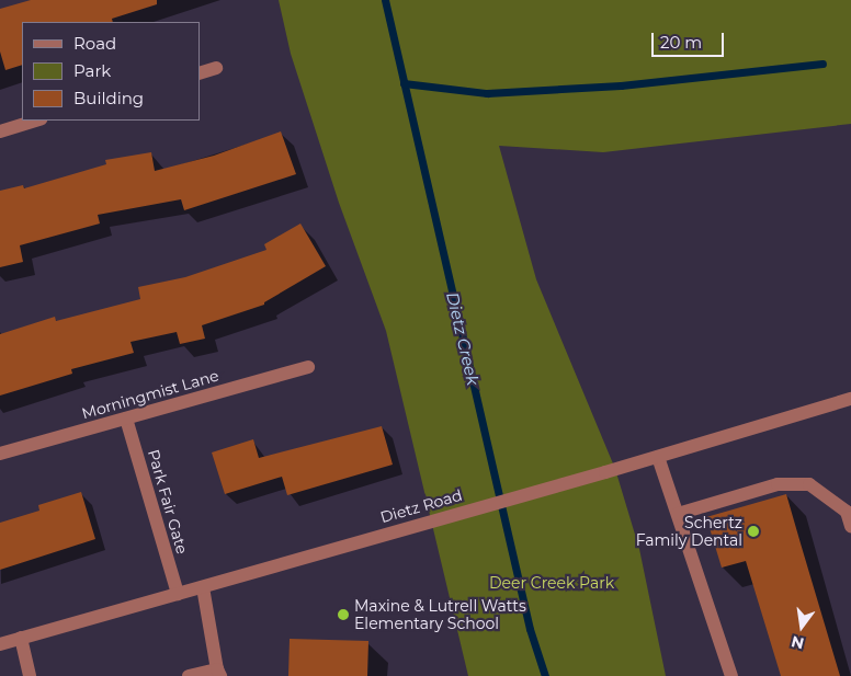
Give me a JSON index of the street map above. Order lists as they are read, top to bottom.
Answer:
{
  "streets": {
    "street": ["Morningmist Lane", "Park Fair Gate", "Dietz Road"]
  },
  "crossings": [
    ["Morningmist Lane", "Park Fair Gate"],
    ["Park Fair Gate", "Dietz Road"]
  ],
  "water": ["Dietz Creek"],
  "parks": ["Deer Creek Park"],
  "places": ["Schertz Family Dental", "Maxine & Lutrell Watts Elementary School"],
  "legend": ["Road", "Park", "Building"],
  "scale_bar": "20 m",
  "north": "bottom"
}
